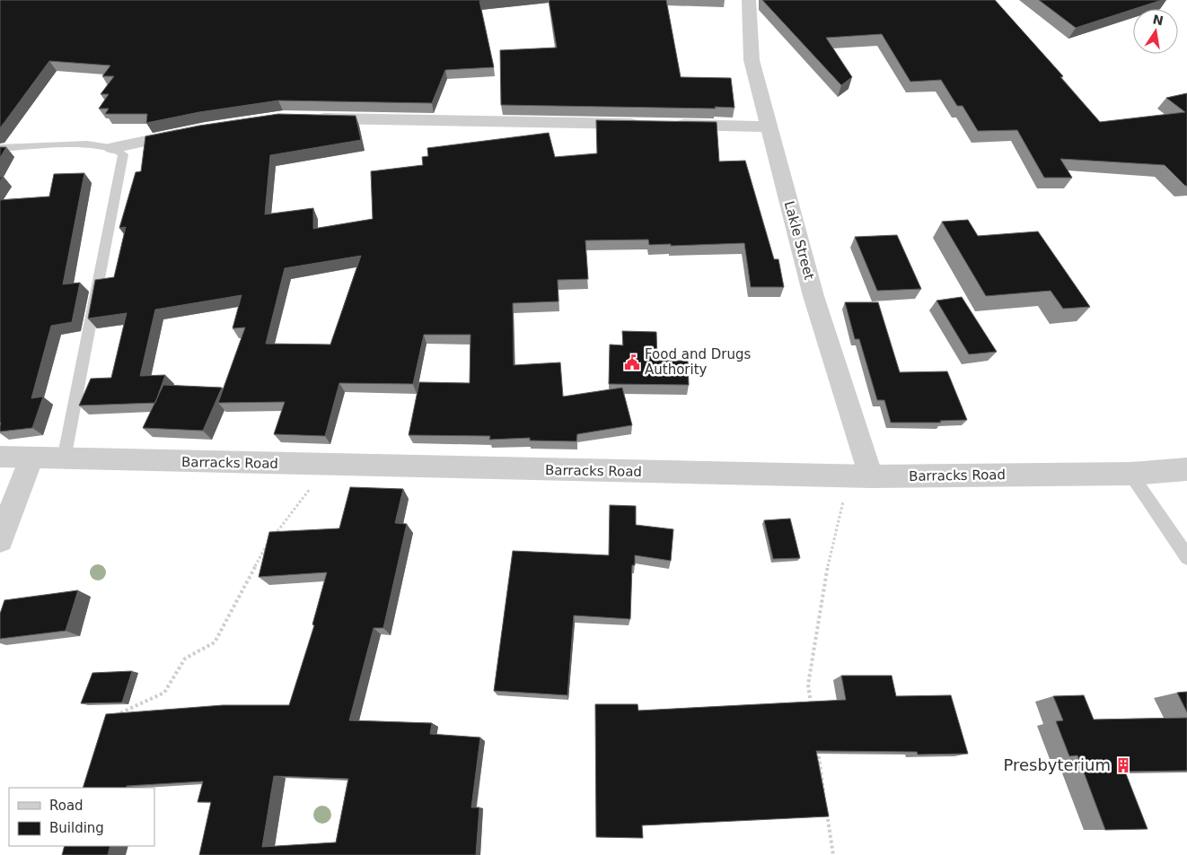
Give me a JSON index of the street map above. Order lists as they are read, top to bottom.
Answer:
{
  "streets": {
    "street": ["Lakle Street", "Barracks Road"]
  },
  "crossings": [
    ["Lakle Street", "Barracks Road"]
  ],
  "places": {
    "public building": ["Food and Drugs Authority"],
    "building": ["Presbyterium"]
  },
  "legend": ["Road", "Building"],
  "north": "top"
}
